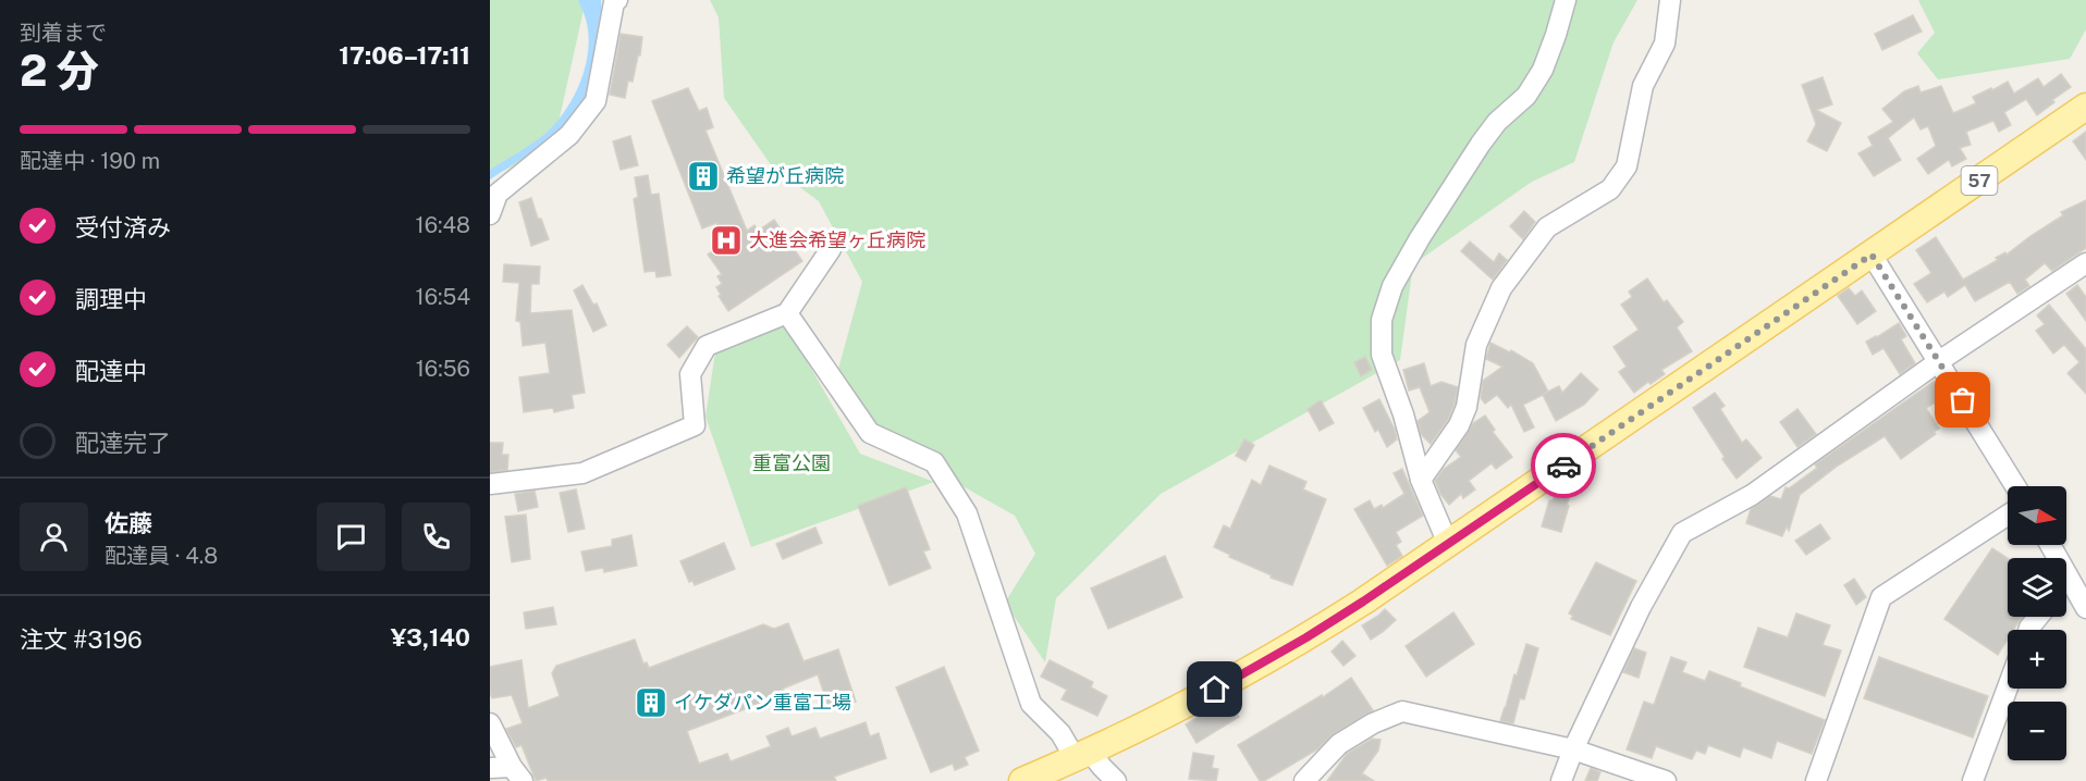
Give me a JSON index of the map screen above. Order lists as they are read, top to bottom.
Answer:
{
  "streets": {
    "main road": ["57"]
  },
  "parks": ["重富公園"],
  "places": {
    "building": ["希望が丘病院", "イケダパン重富工場"],
    "hospital": ["大進会希望ヶ丘病院"]
  },
  "north": "right",
  "page": {
    "heading": ["2 分", "到着まで", "17:06–17:11"],
    "panel": [
      "佐藤",
      "配達員 · 4.8",
      "注文 #3196",
      "¥3,140"
    ],
    "bar": "配達中 · 190 m",
    "list": [
      ["受付済み", "16:48"],
      ["調理中", "16:54"],
      ["配達中", "16:56"],
      "配達完了"
    ],
    "map_buttons": ["+", "−"]
  }
}
